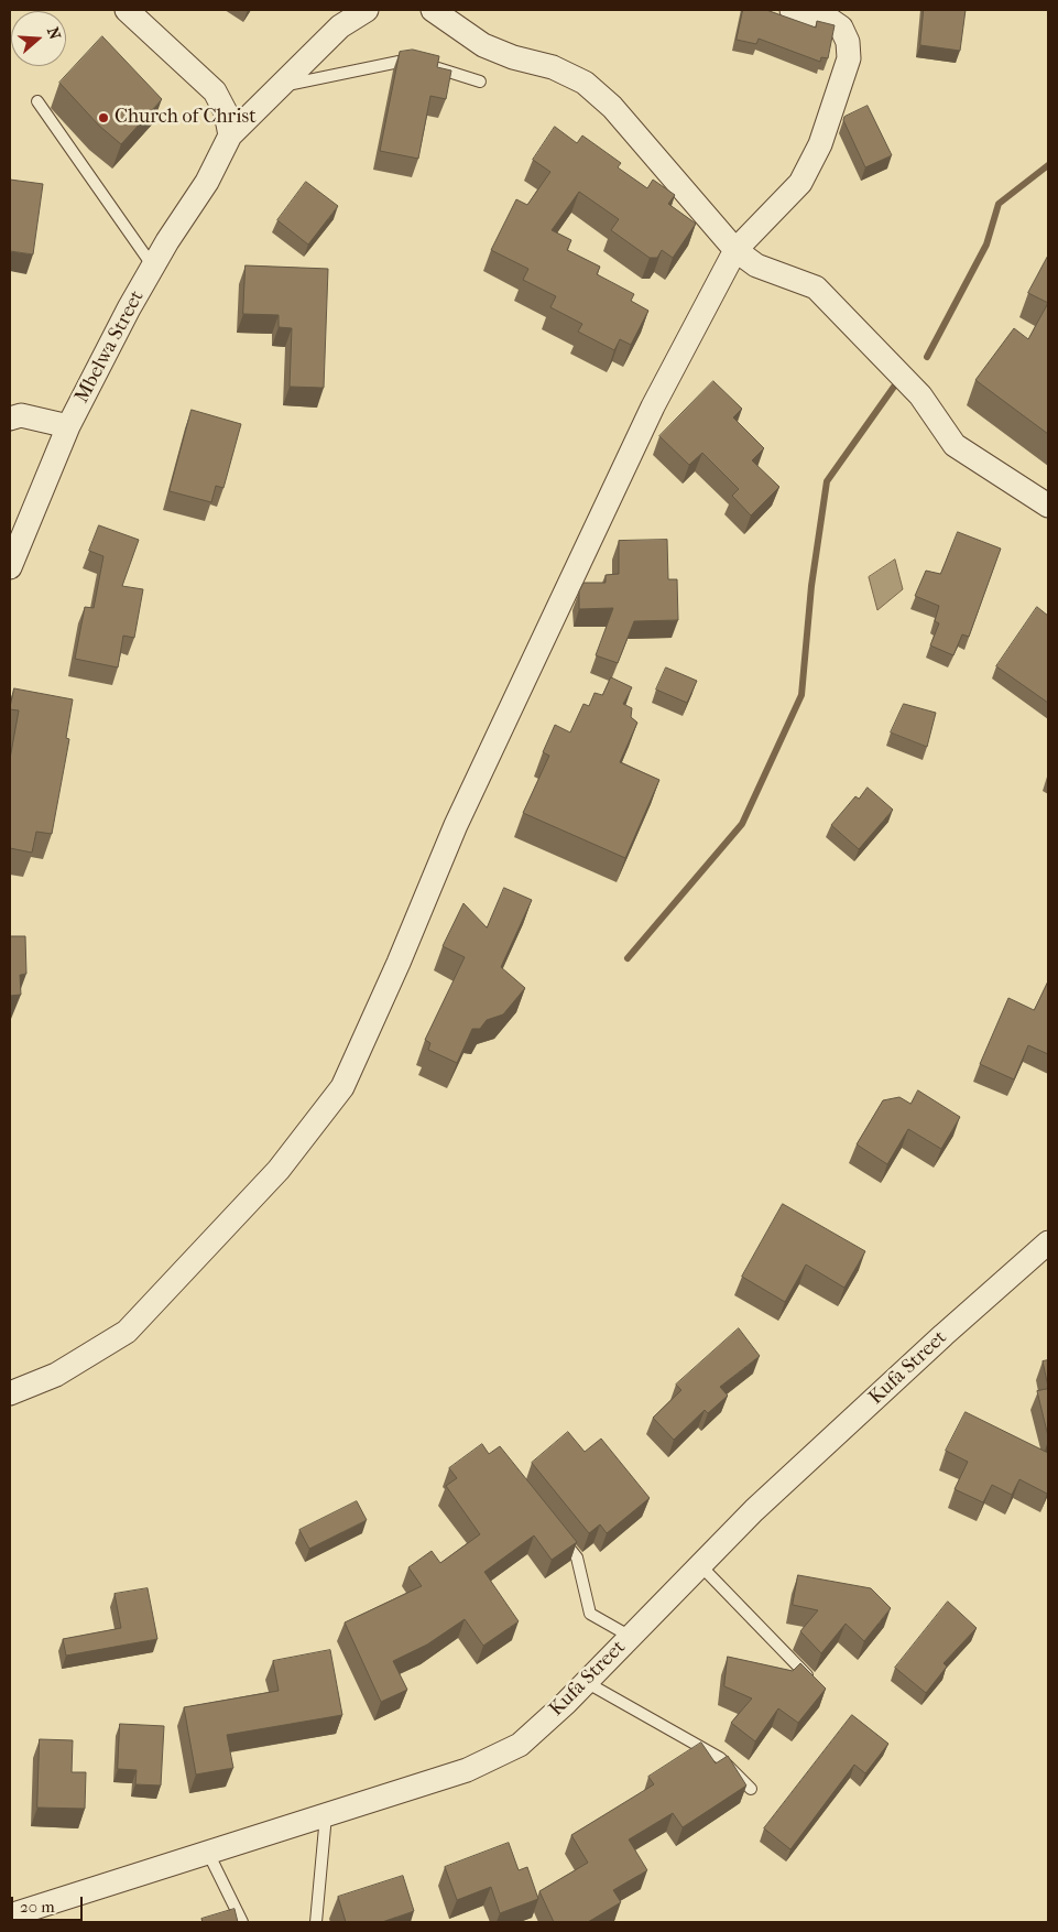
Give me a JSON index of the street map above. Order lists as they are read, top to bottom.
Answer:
{
  "streets": {
    "street": ["Mbelwa Street", "Kufa Street"]
  },
  "places": ["Church of Christ"],
  "scale_bar": "20 m",
  "north": "right"
}
